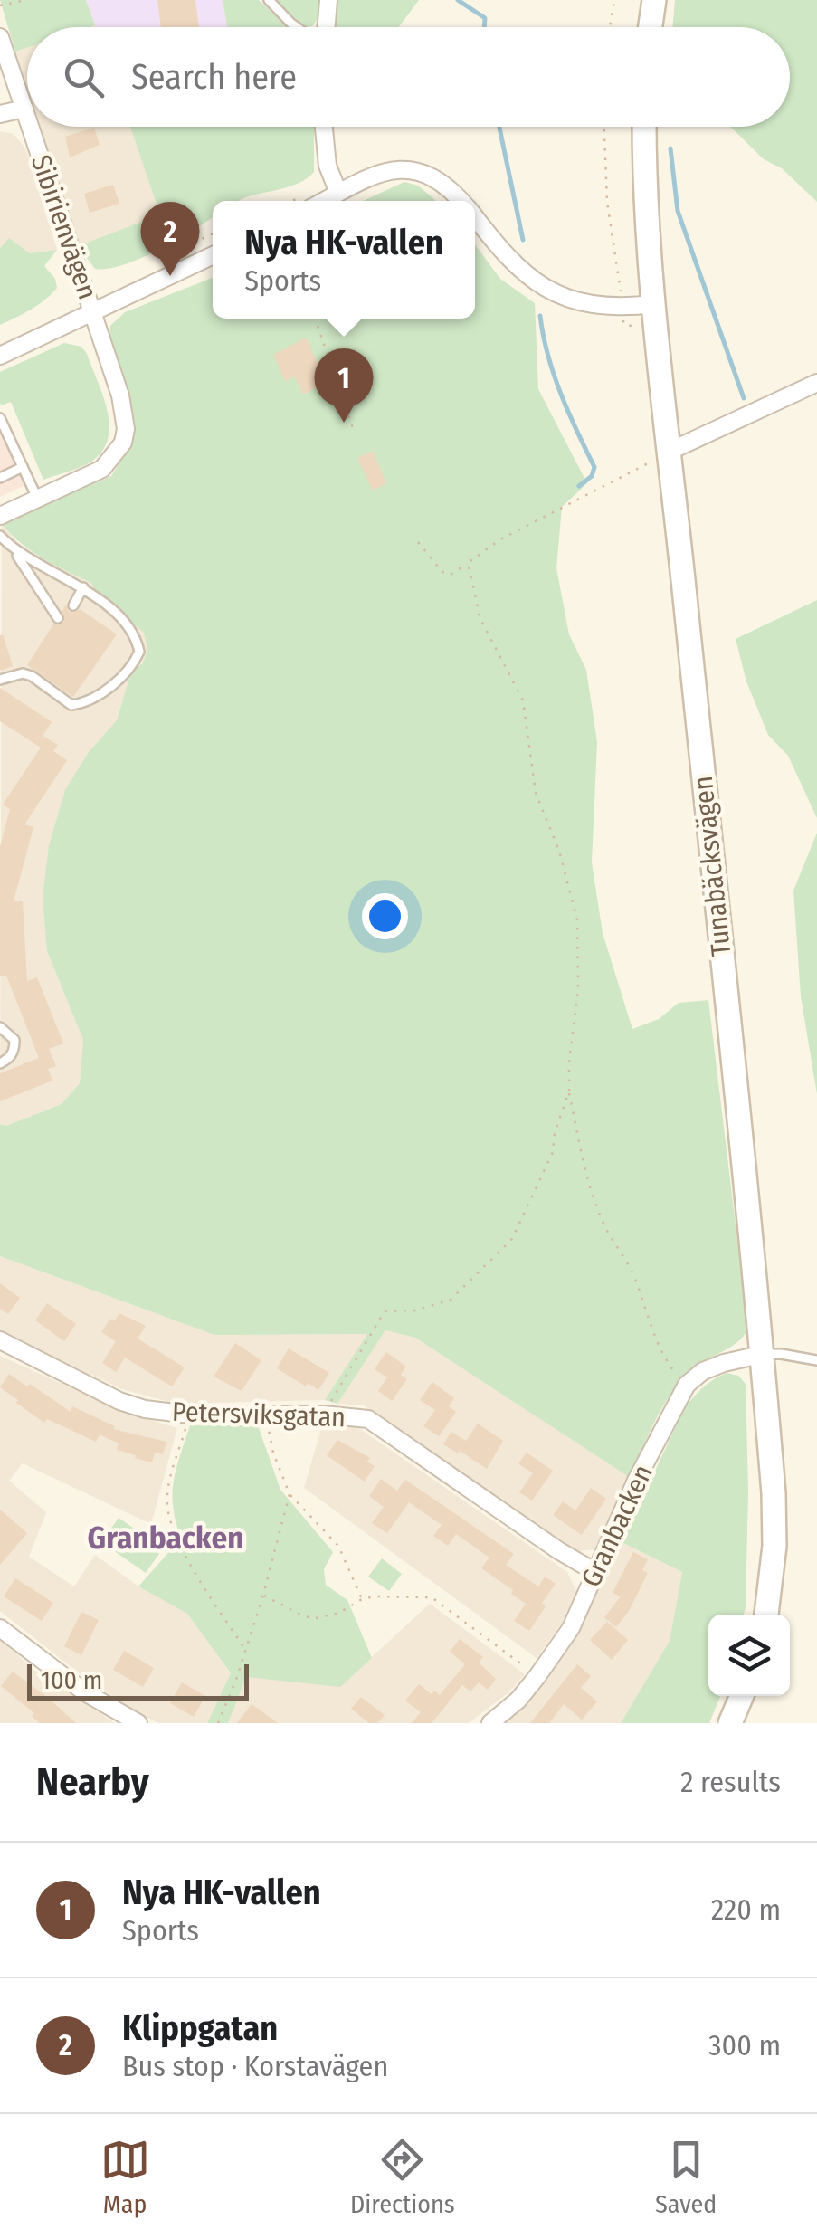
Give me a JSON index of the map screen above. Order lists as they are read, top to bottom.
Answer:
{
  "streets": {
    "street": [
      "Sibirienvägen",
      "Tunabäcksvägen",
      "Petersviksgatan",
      "Granbacken"
    ]
  },
  "crossings": [
    ["Petersviksgatan", "Granbacken"]
  ],
  "districts": ["Granbacken"],
  "scale_bar": "100 m",
  "page": {
    "search": "Search here",
    "popup": ["Nya HK-vallen", "Sports"],
    "pins": ["2", "1"],
    "scale": "100 m",
    "heading": ["Nearby", "2 results"],
    "list": [
      {
        "mark": "1",
        "name": "Nya HK-vallen",
        "note": "Sports",
        "value": "220 m"
      },
      {
        "mark": "2",
        "name": "Klippgatan",
        "note": "Bus stop · Korstavägen",
        "value": "300 m"
      }
    ],
    "nav": ["Map", "Directions", "Saved"]
  }
}
